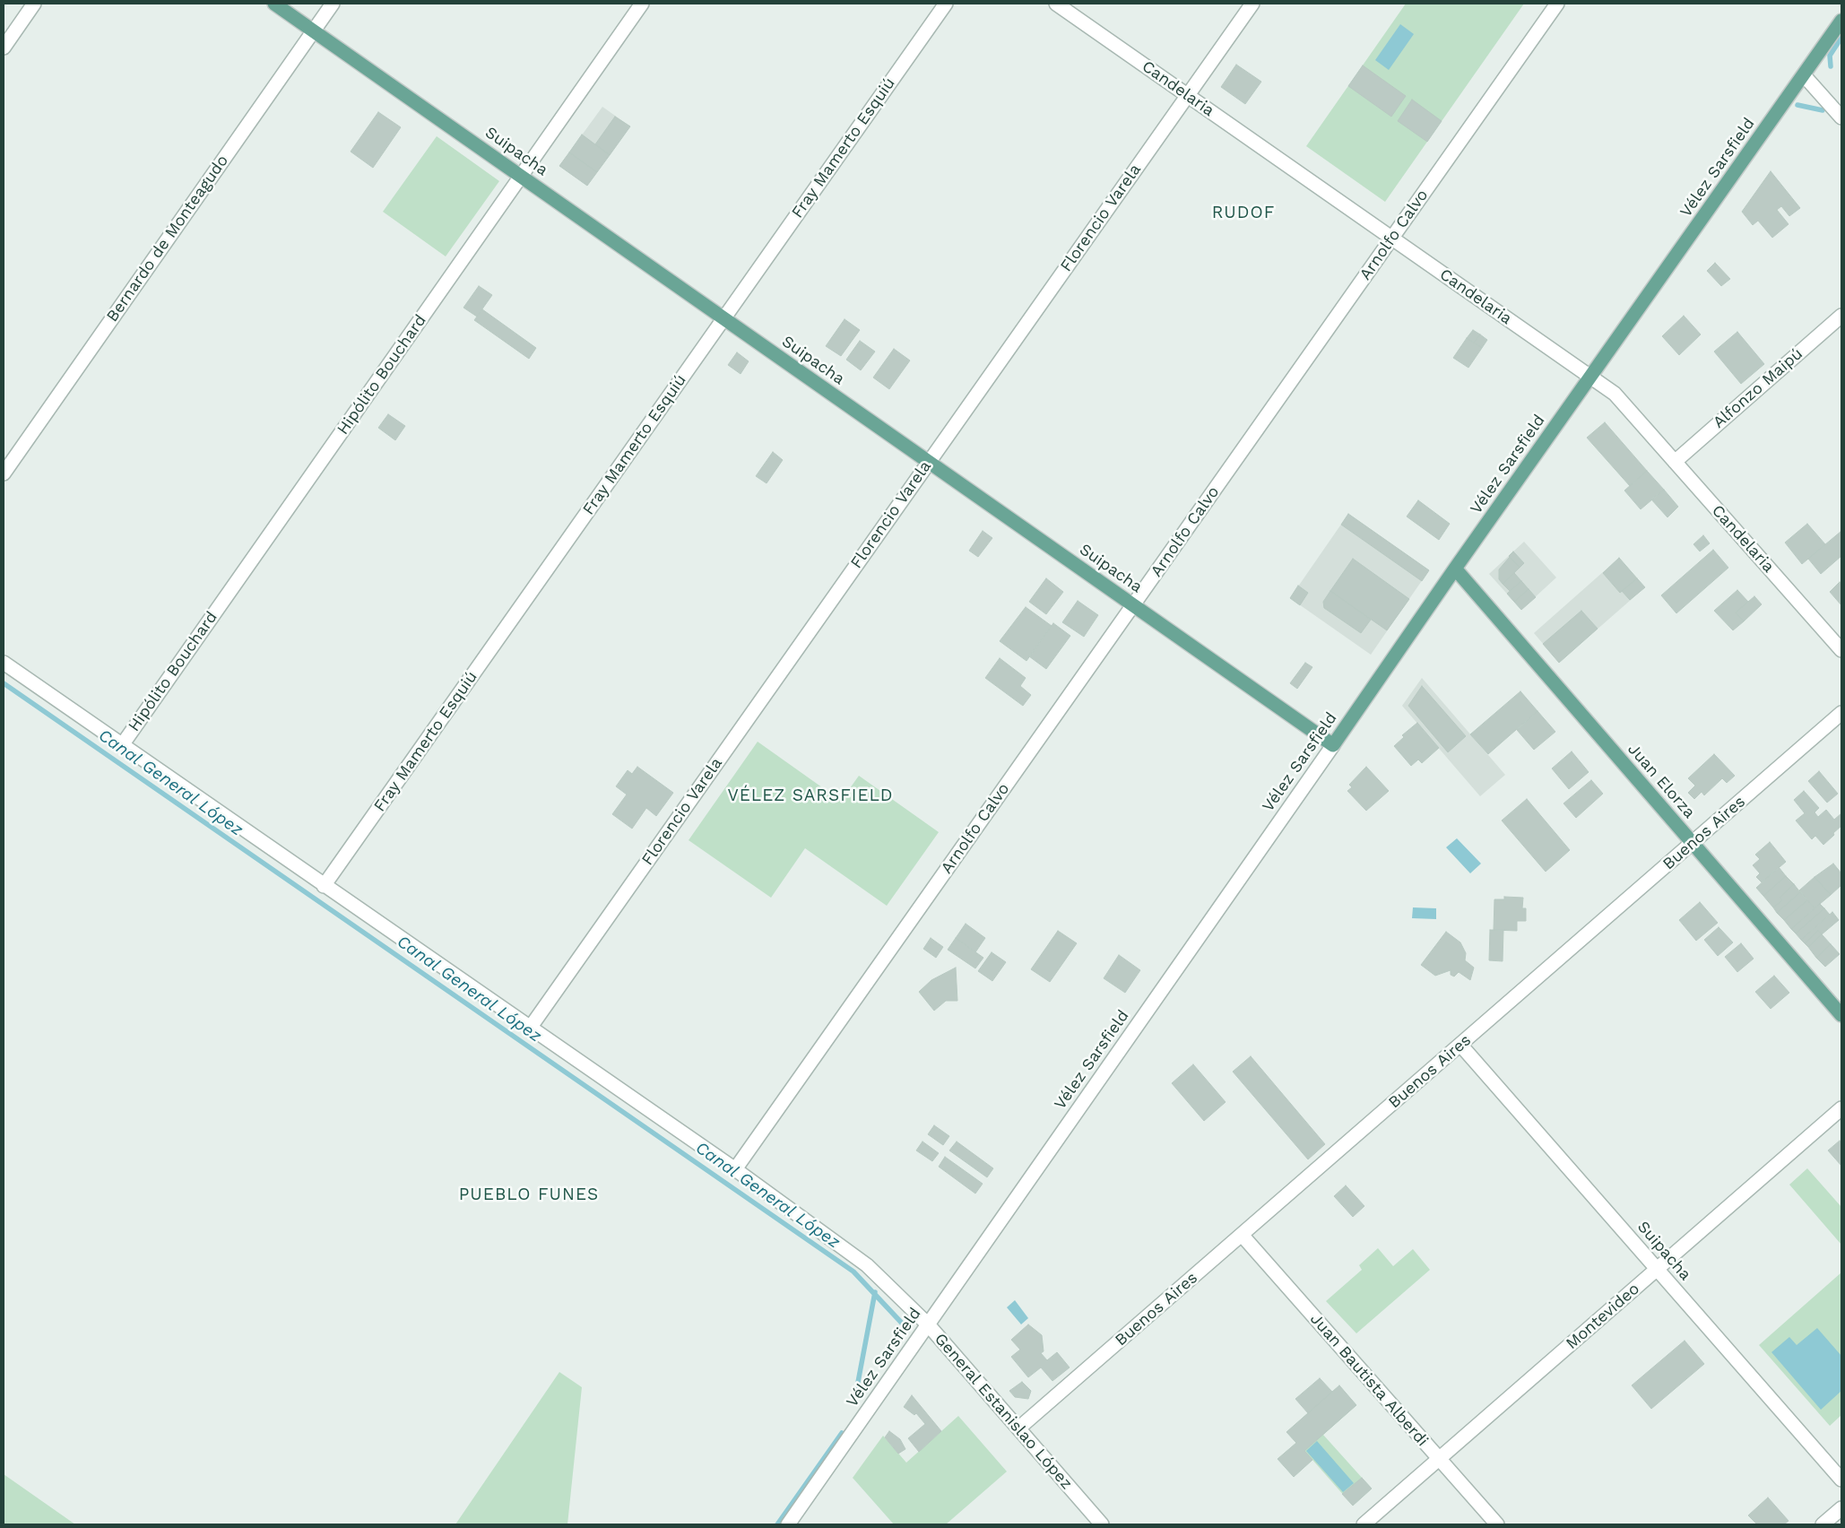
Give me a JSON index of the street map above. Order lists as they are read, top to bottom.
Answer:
{
  "streets": {
    "main road": ["Suipacha", "Vélez Sarsfield", "Juan Elorza"],
    "street": [
      "Candelaria",
      "Fray Mamerto Esquiú",
      "Florencio Varela",
      "Arnolfo Calvo",
      "Bernardo de Monteagudo",
      "Hipólito Bouchard",
      "Alfonzo Maipú",
      "Buenos Aires",
      "Montevideo",
      "Juan Bautista Alberdi",
      "General Estanislao López"
    ]
  },
  "crossings": [
    ["Candelaria", "Vélez Sarsfield"],
    ["Candelaria", "Florencio Varela"],
    ["Candelaria", "Arnolfo Calvo"],
    ["Candelaria", "Alfonzo Maipú"],
    ["Fray Mamerto Esquiú", "Suipacha"],
    ["Fray Mamerto Esquiú", "General Estanislao López"],
    ["Suipacha", "Vélez Sarsfield"],
    ["Suipacha", "Florencio Varela"],
    ["Suipacha", "Arnolfo Calvo"],
    ["Suipacha", "Bernardo de Monteagudo"],
    ["Suipacha", "Hipólito Bouchard"],
    ["Suipacha", "Buenos Aires"],
    ["Suipacha", "Montevideo"],
    ["Vélez Sarsfield", "Juan Elorza"],
    ["Vélez Sarsfield", "General Estanislao López"],
    ["Florencio Varela", "General Estanislao López"],
    ["Arnolfo Calvo", "General Estanislao López"],
    ["Hipólito Bouchard", "General Estanislao López"],
    ["Juan Elorza", "Buenos Aires"],
    ["Buenos Aires", "Juan Bautista Alberdi"],
    ["Buenos Aires", "General Estanislao López"],
    ["Montevideo", "Juan Bautista Alberdi"]
  ],
  "districts": ["RUDOF", "VÉLEZ SARSFIELD", "PUEBLO FUNES"],
  "water": ["Canal General López"]
}
